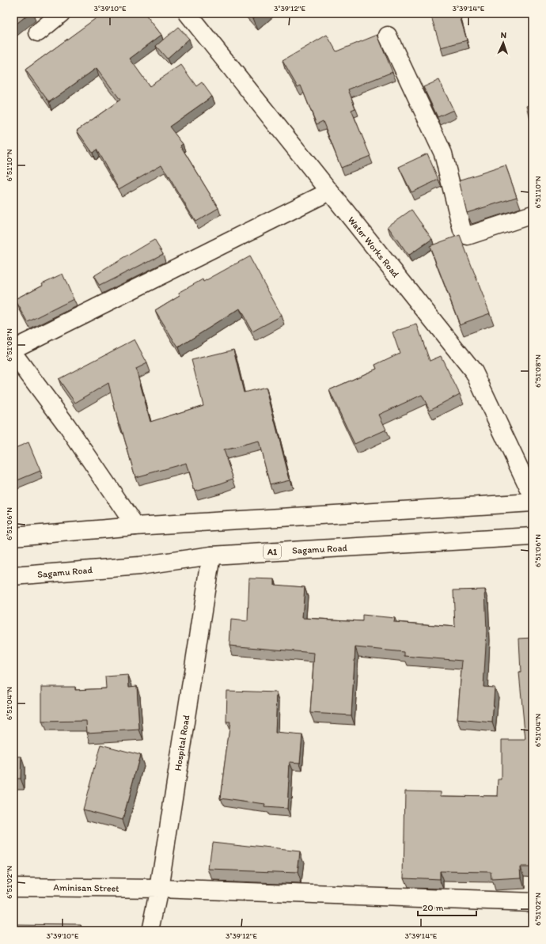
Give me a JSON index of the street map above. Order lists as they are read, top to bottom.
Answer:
{
  "streets": {
    "main road": [
      "Water Works Road",
      "Sagamu Road",
      "A1",
      "Hospital Road",
      "Aminisan Street"
    ]
  },
  "crossings": [
    ["Sagamu Road", "Hospital Road"],
    ["Hospital Road", "Aminisan Street"]
  ],
  "scale_bar": "20 m",
  "north": "top",
  "coordinates": [
    "3°39'10\"E",
    "3°39'12\"E",
    "3°39'14\"E",
    "6°51'10\"N",
    "6°51'08\"N",
    "6°51'06\"N",
    "6°51'04\"N",
    "6°51'02\"N"
  ]
}
